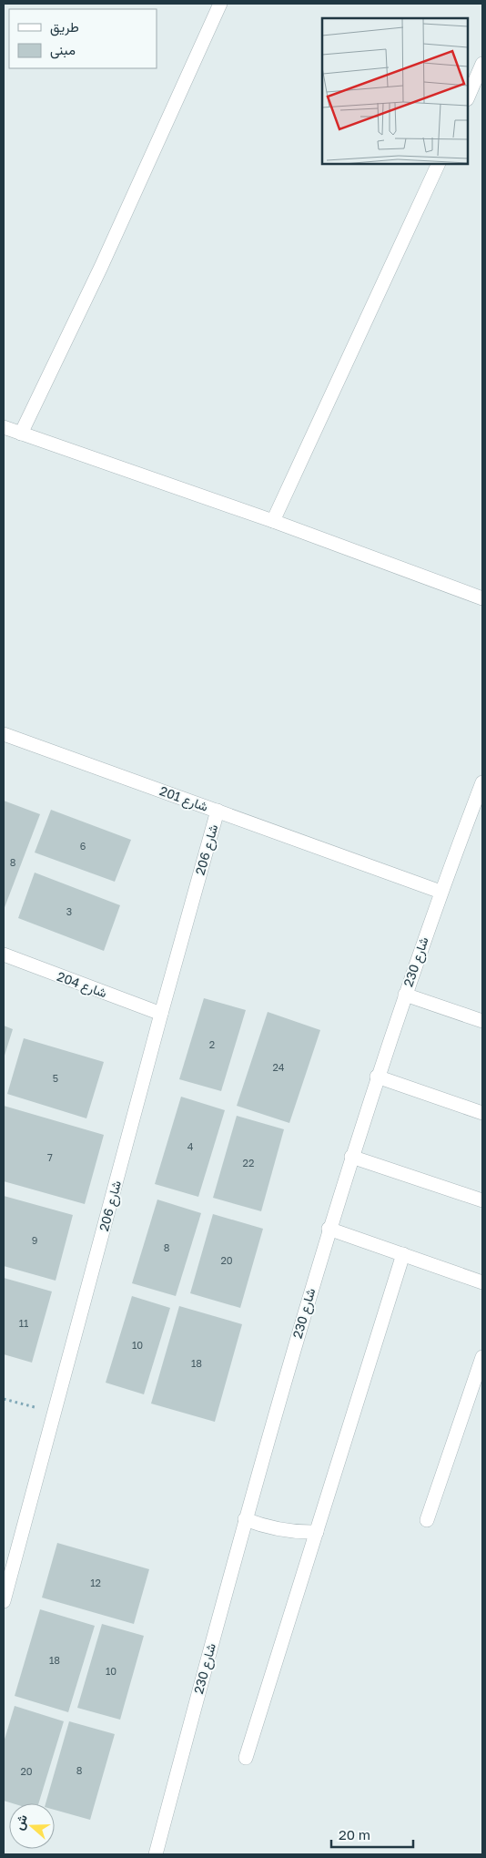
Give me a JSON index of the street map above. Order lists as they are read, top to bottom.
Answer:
{
  "streets": {
    "street": [
      "شارع 201",
      "شارع 206",
      "شارع 230",
      "شارع 204"
    ]
  },
  "crossings": [
    ["شارع 201", "شارع 206"],
    ["شارع 201", "شارع 230"],
    ["شارع 206", "شارع 204"]
  ],
  "house_numbers": [
    "6",
    "8",
    "3",
    "2",
    "24",
    "5",
    "4",
    "7",
    "22",
    "9",
    "8",
    "20",
    "11",
    "10",
    "18",
    "12",
    "18",
    "10",
    "8",
    "20"
  ],
  "legend": ["طريق", "مبنى"],
  "scale_bar": "20 m",
  "north": "left"
}
